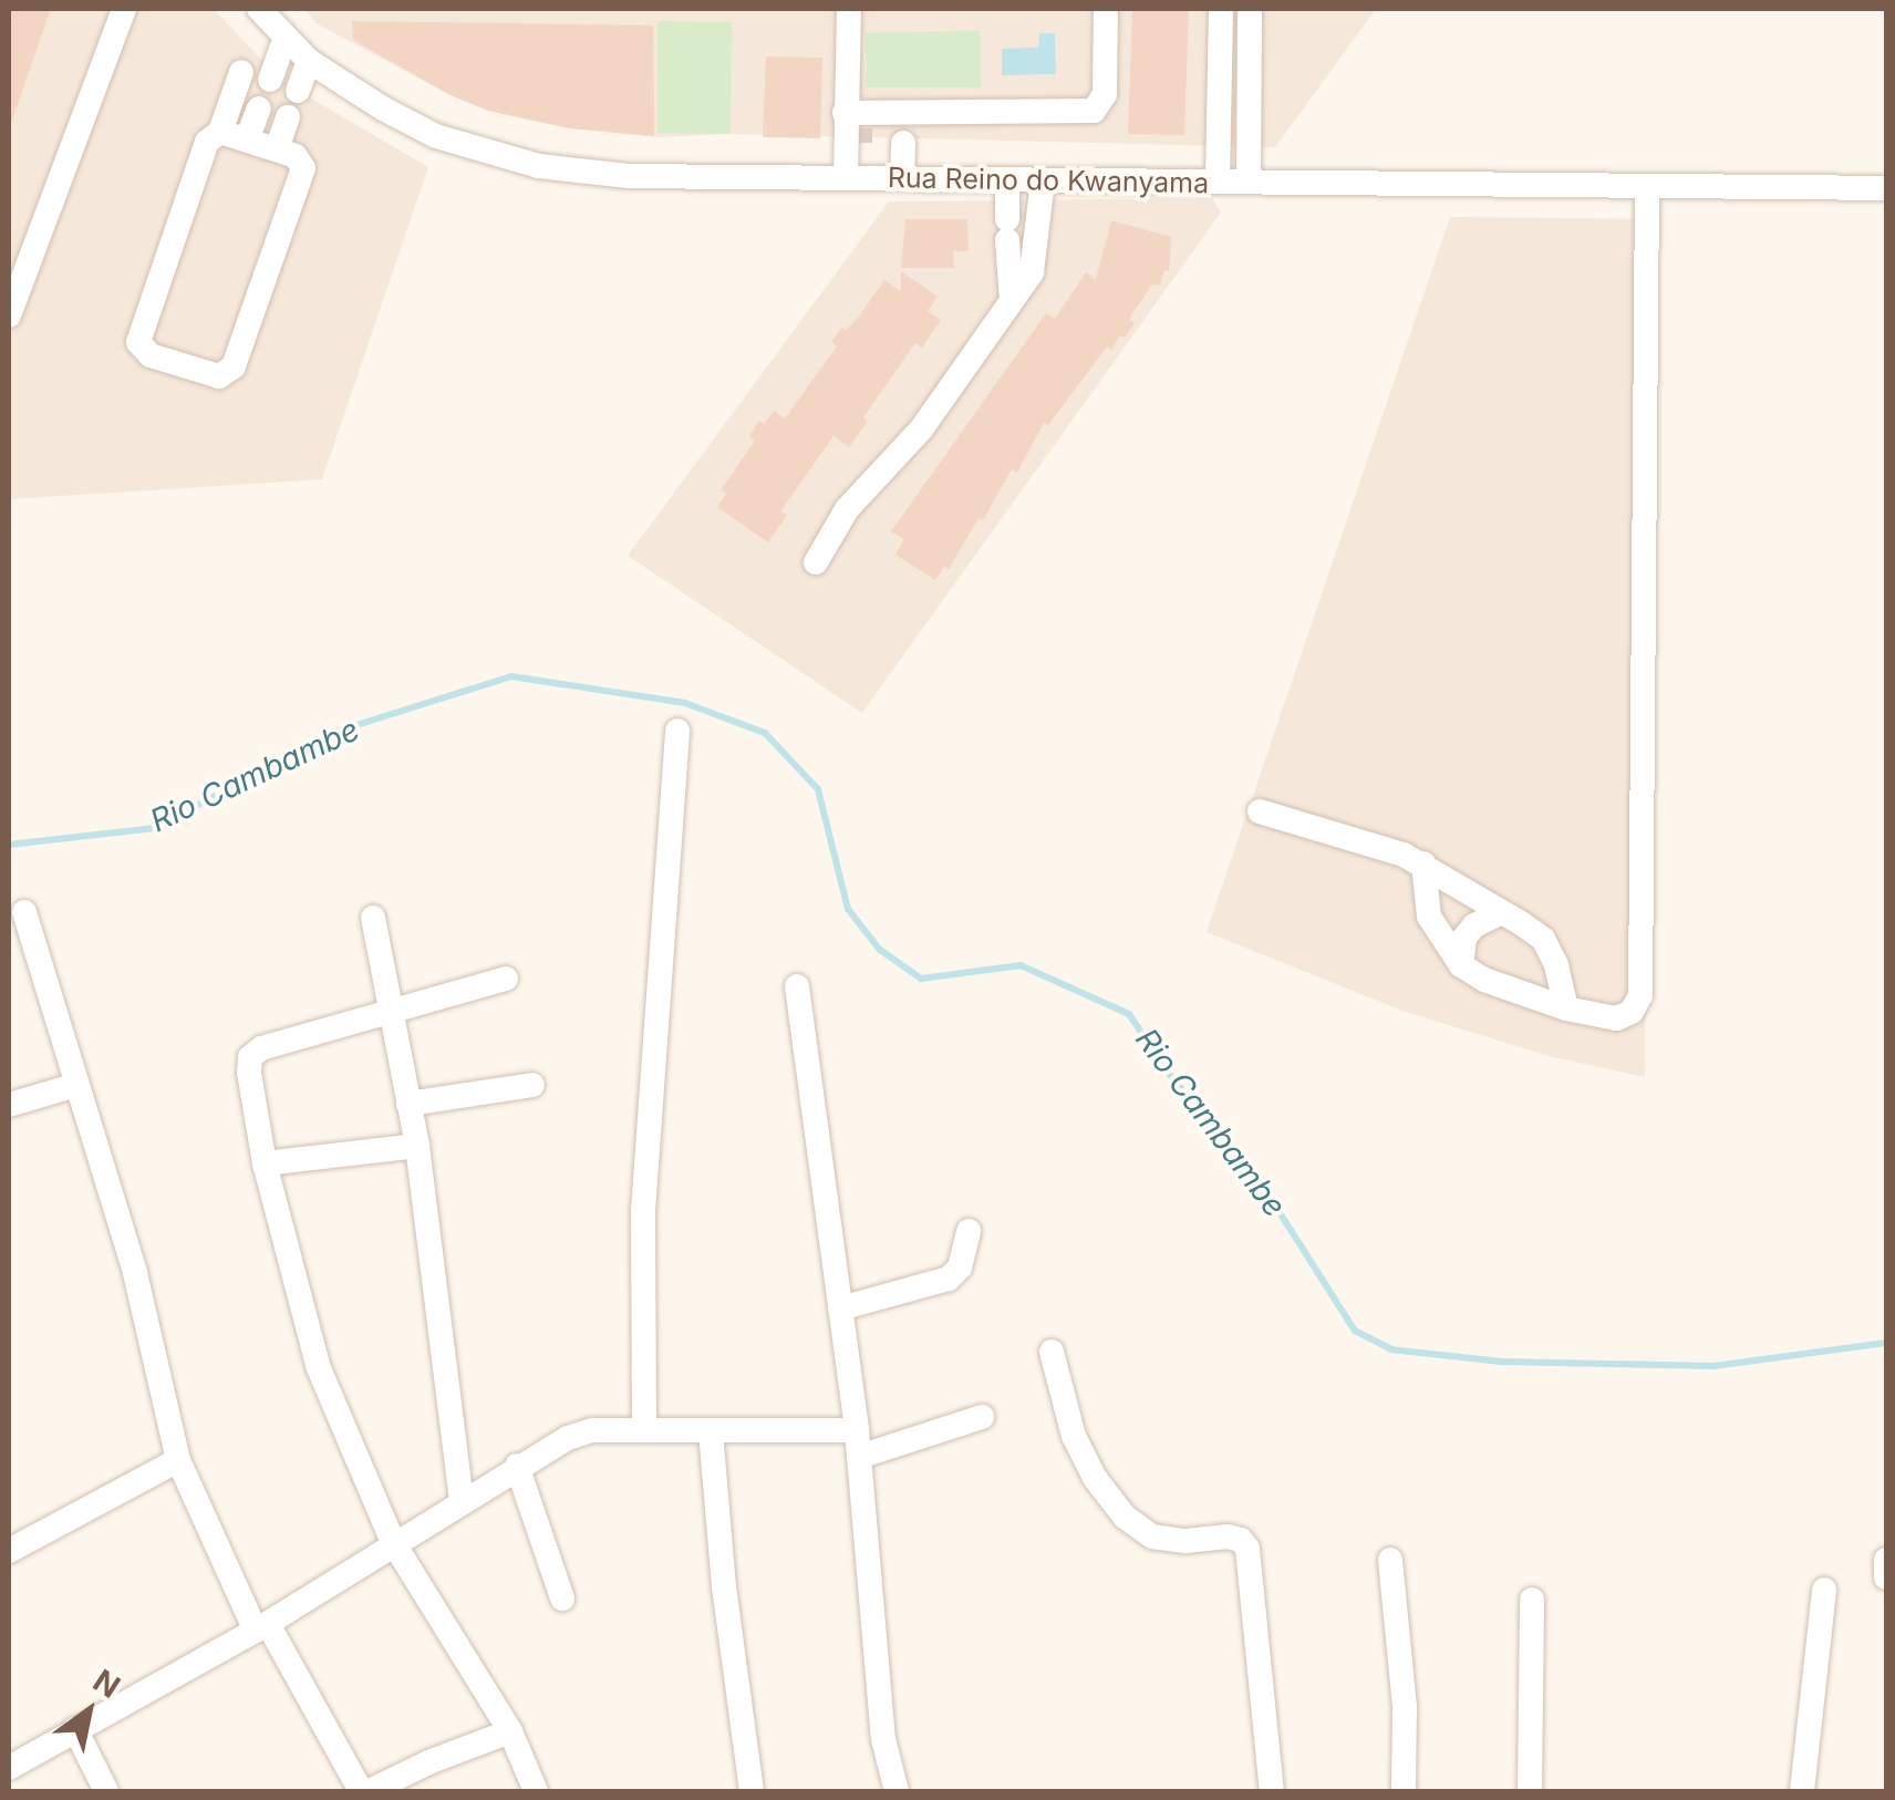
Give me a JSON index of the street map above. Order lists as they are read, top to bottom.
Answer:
{
  "streets": {
    "street": ["Rua Reino do Kwanyama"]
  },
  "water": ["Rio Cambambe"],
  "north": "top right"
}
